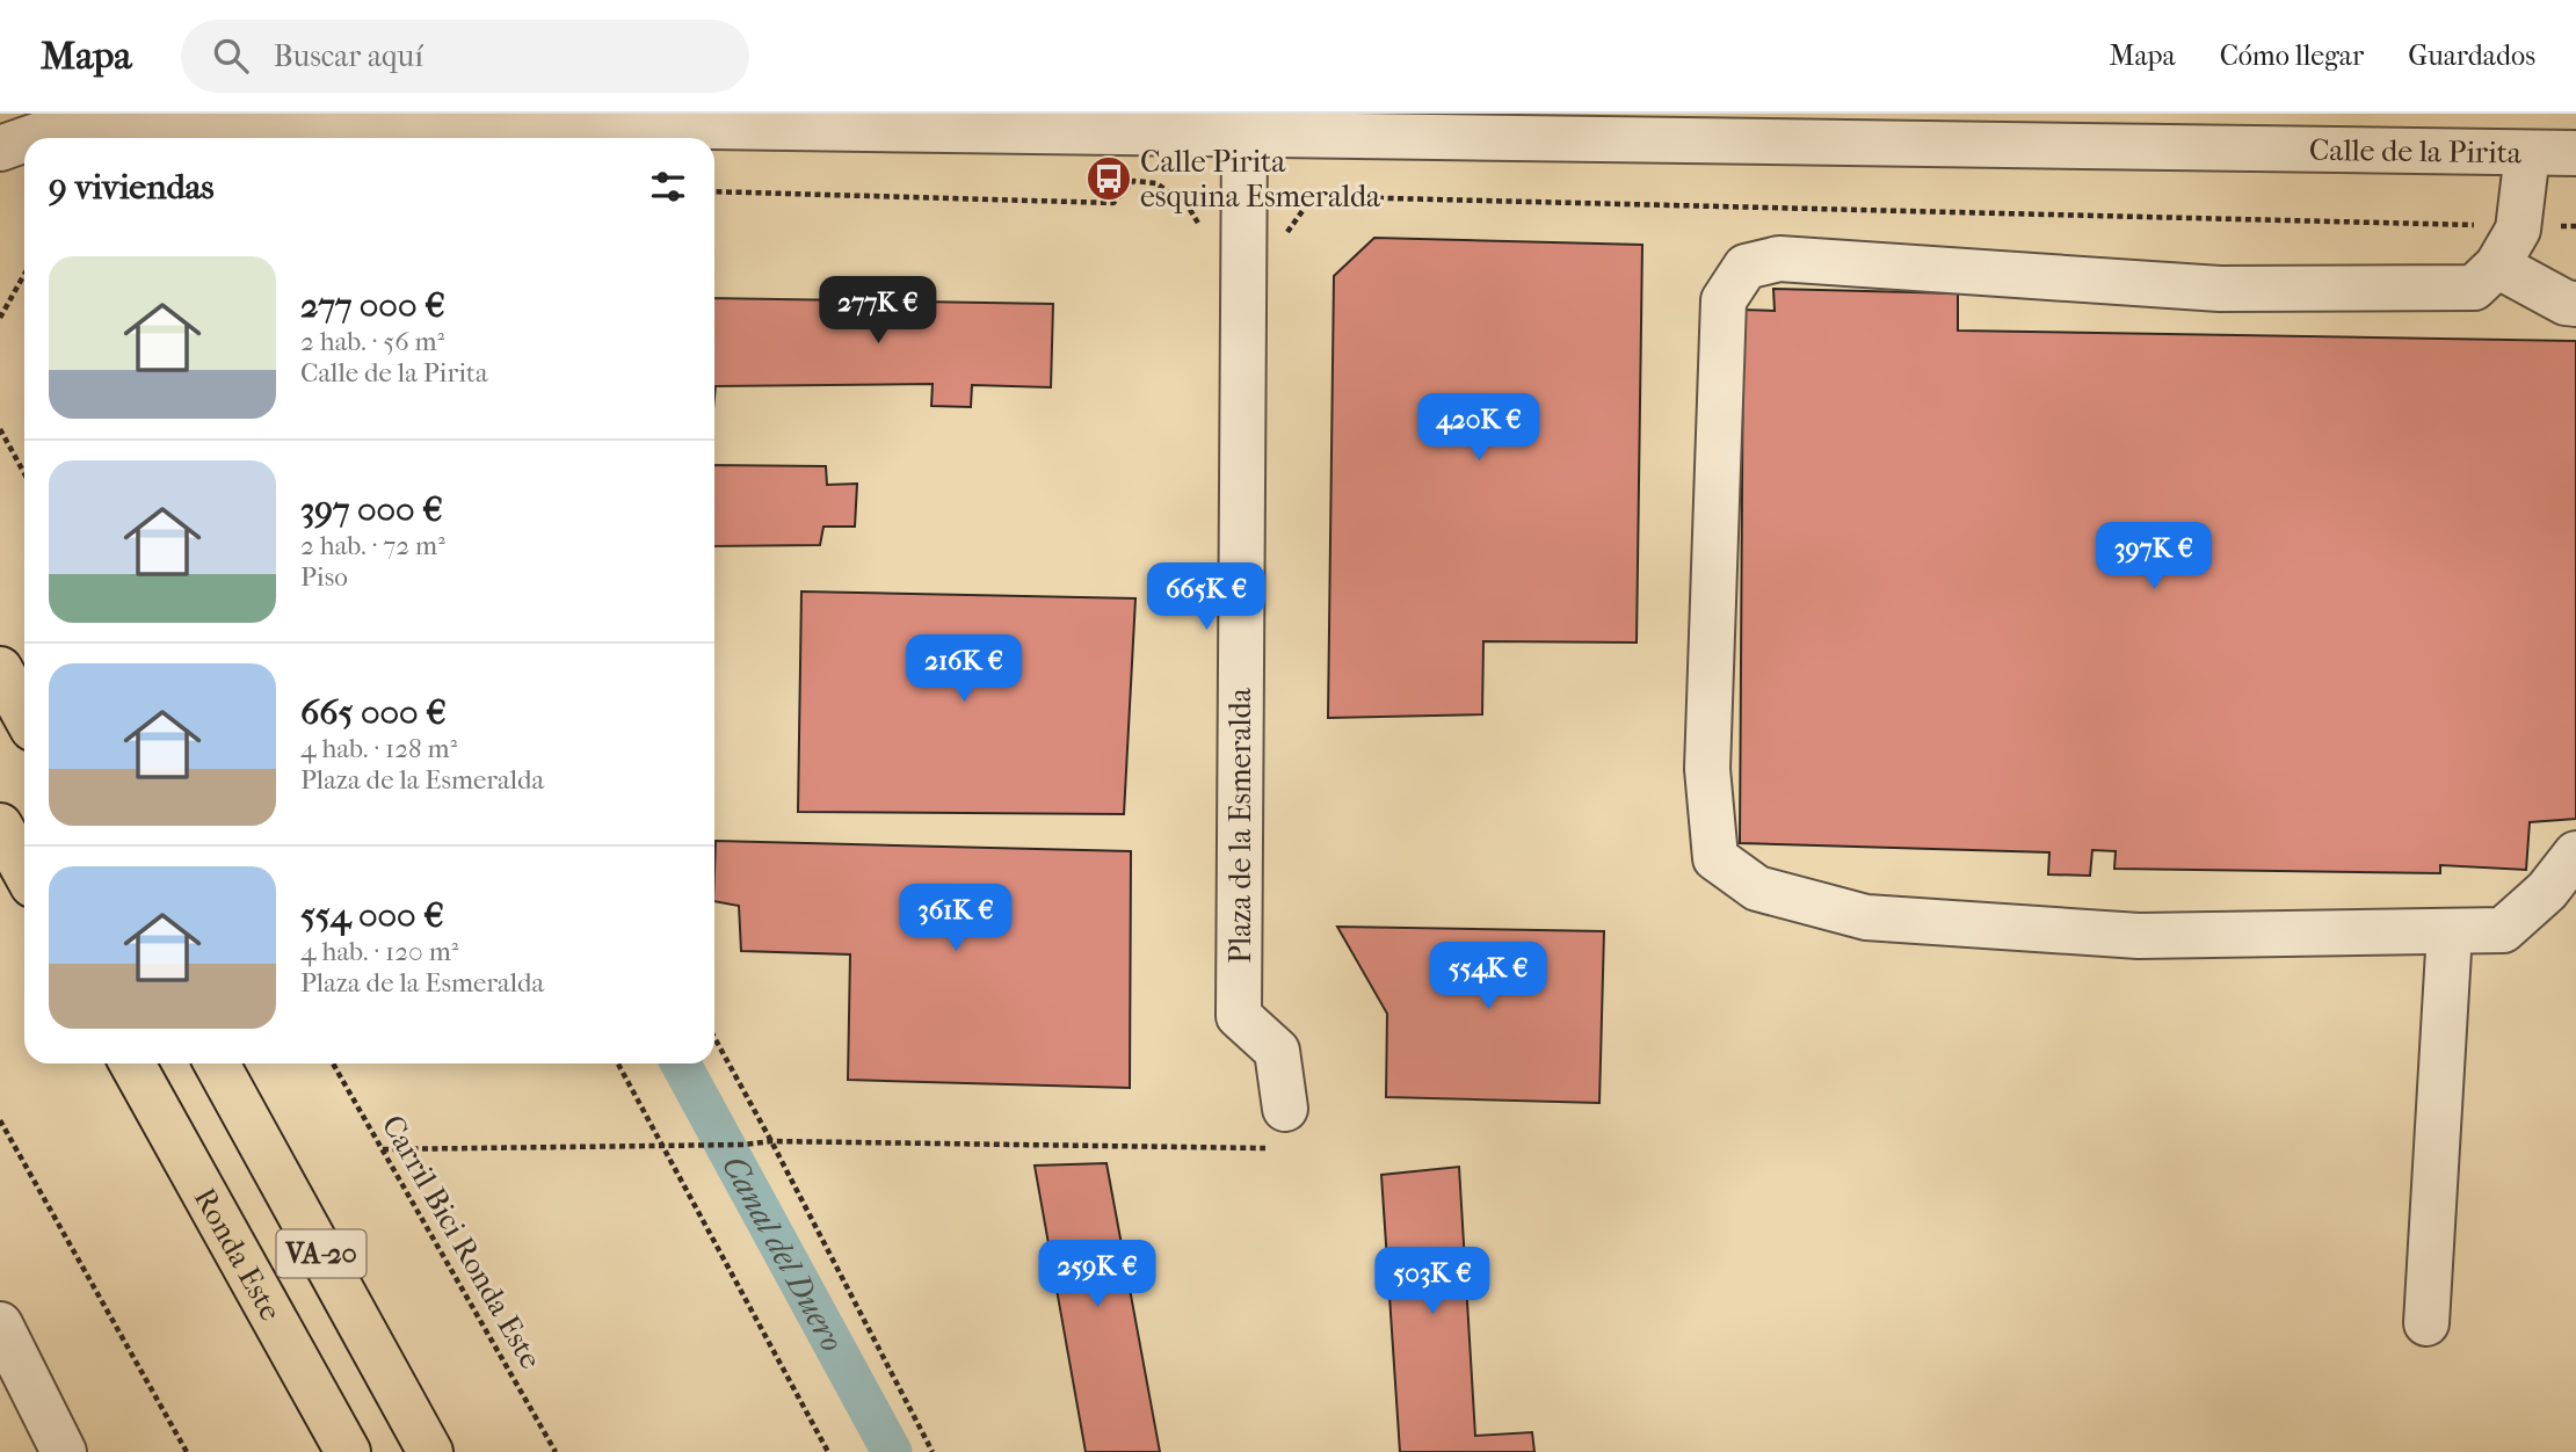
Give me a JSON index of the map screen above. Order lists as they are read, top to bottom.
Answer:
{
  "streets": {
    "highway": ["Ronda Este", "VA-20"],
    "street": ["Calle de la Pirita", "Plaza de la Esmeralda"],
    "path": ["Carril Bici Ronda Este"]
  },
  "crossings": [
    ["Calle de la Pirita", "Plaza de la Esmeralda"]
  ],
  "water": ["Canal del Duero"],
  "places": {
    "bus stop": ["Calle Pirita esquina Esmeralda"]
  },
  "page": {
    "header": "Mapa",
    "search": "Buscar aquí",
    "nav": ["Mapa", "Cómo llegar", "Guardados"],
    "heading": "9 viviendas",
    "list": [
      {
        "name": "277 000 €",
        "note": "2 hab. · 56 m² · Calle de la Pirita"
      },
      {
        "name": "397 000 €",
        "note": "2 hab. · 72 m² · Piso"
      },
      {
        "name": "665 000 €",
        "note": "4 hab. · 128 m² · Plaza de la Esmeralda"
      },
      {
        "name": "554 000 €",
        "note": "4 hab. · 120 m² · Plaza de la Esmeralda"
      }
    ],
    "price": [
      "277K €",
      "420K €",
      "397K €",
      "665K €",
      "216K €",
      "361K €",
      "554K €",
      "259K €",
      "503K €"
    ]
  }
}
